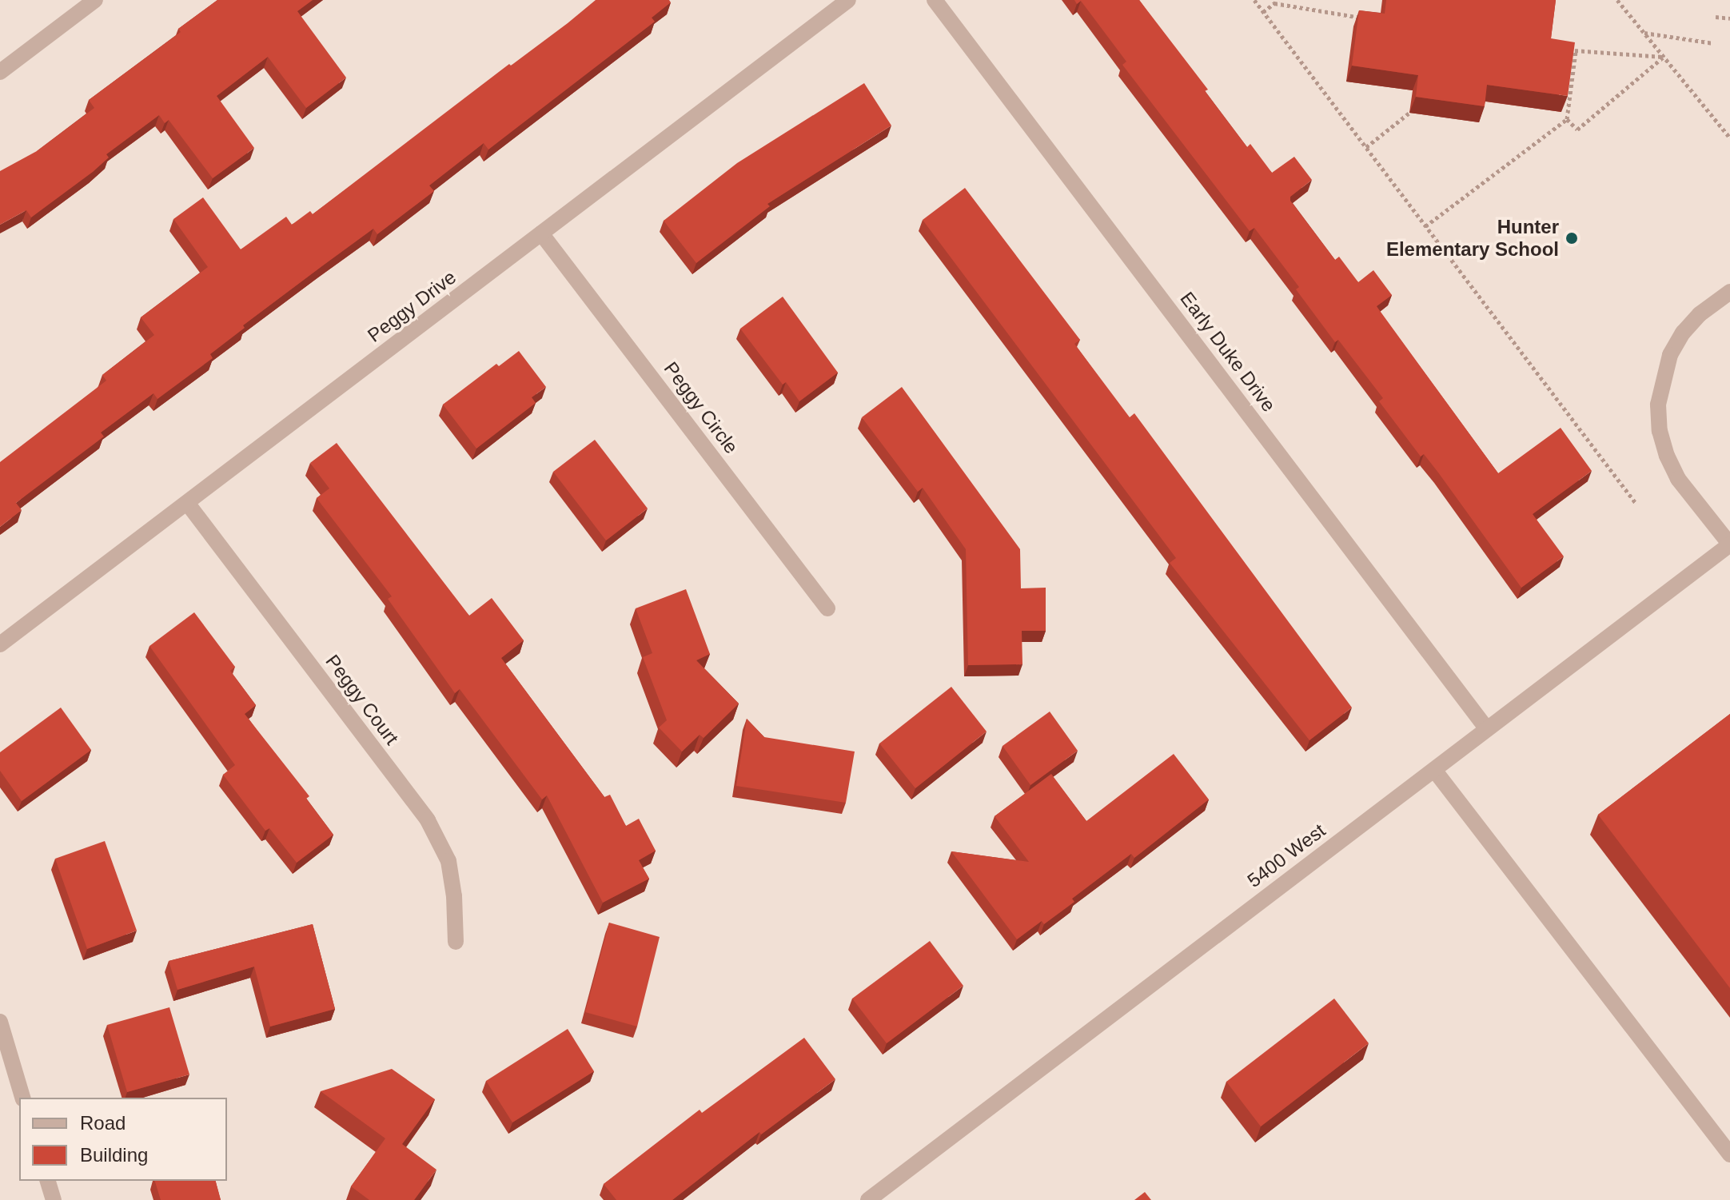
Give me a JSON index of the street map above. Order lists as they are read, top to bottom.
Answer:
{
  "streets": {
    "street": [
      "Peggy Drive",
      "Early Duke Drive",
      "Peggy Circle",
      "Peggy Court",
      "5400 West"
    ]
  },
  "crossings": [
    ["Peggy Drive", "Peggy Circle"],
    ["Peggy Drive", "Peggy Court"],
    ["Early Duke Drive", "5400 West"]
  ],
  "places": ["Hunter Elementary School"],
  "legend": ["Road", "Building"]
}
